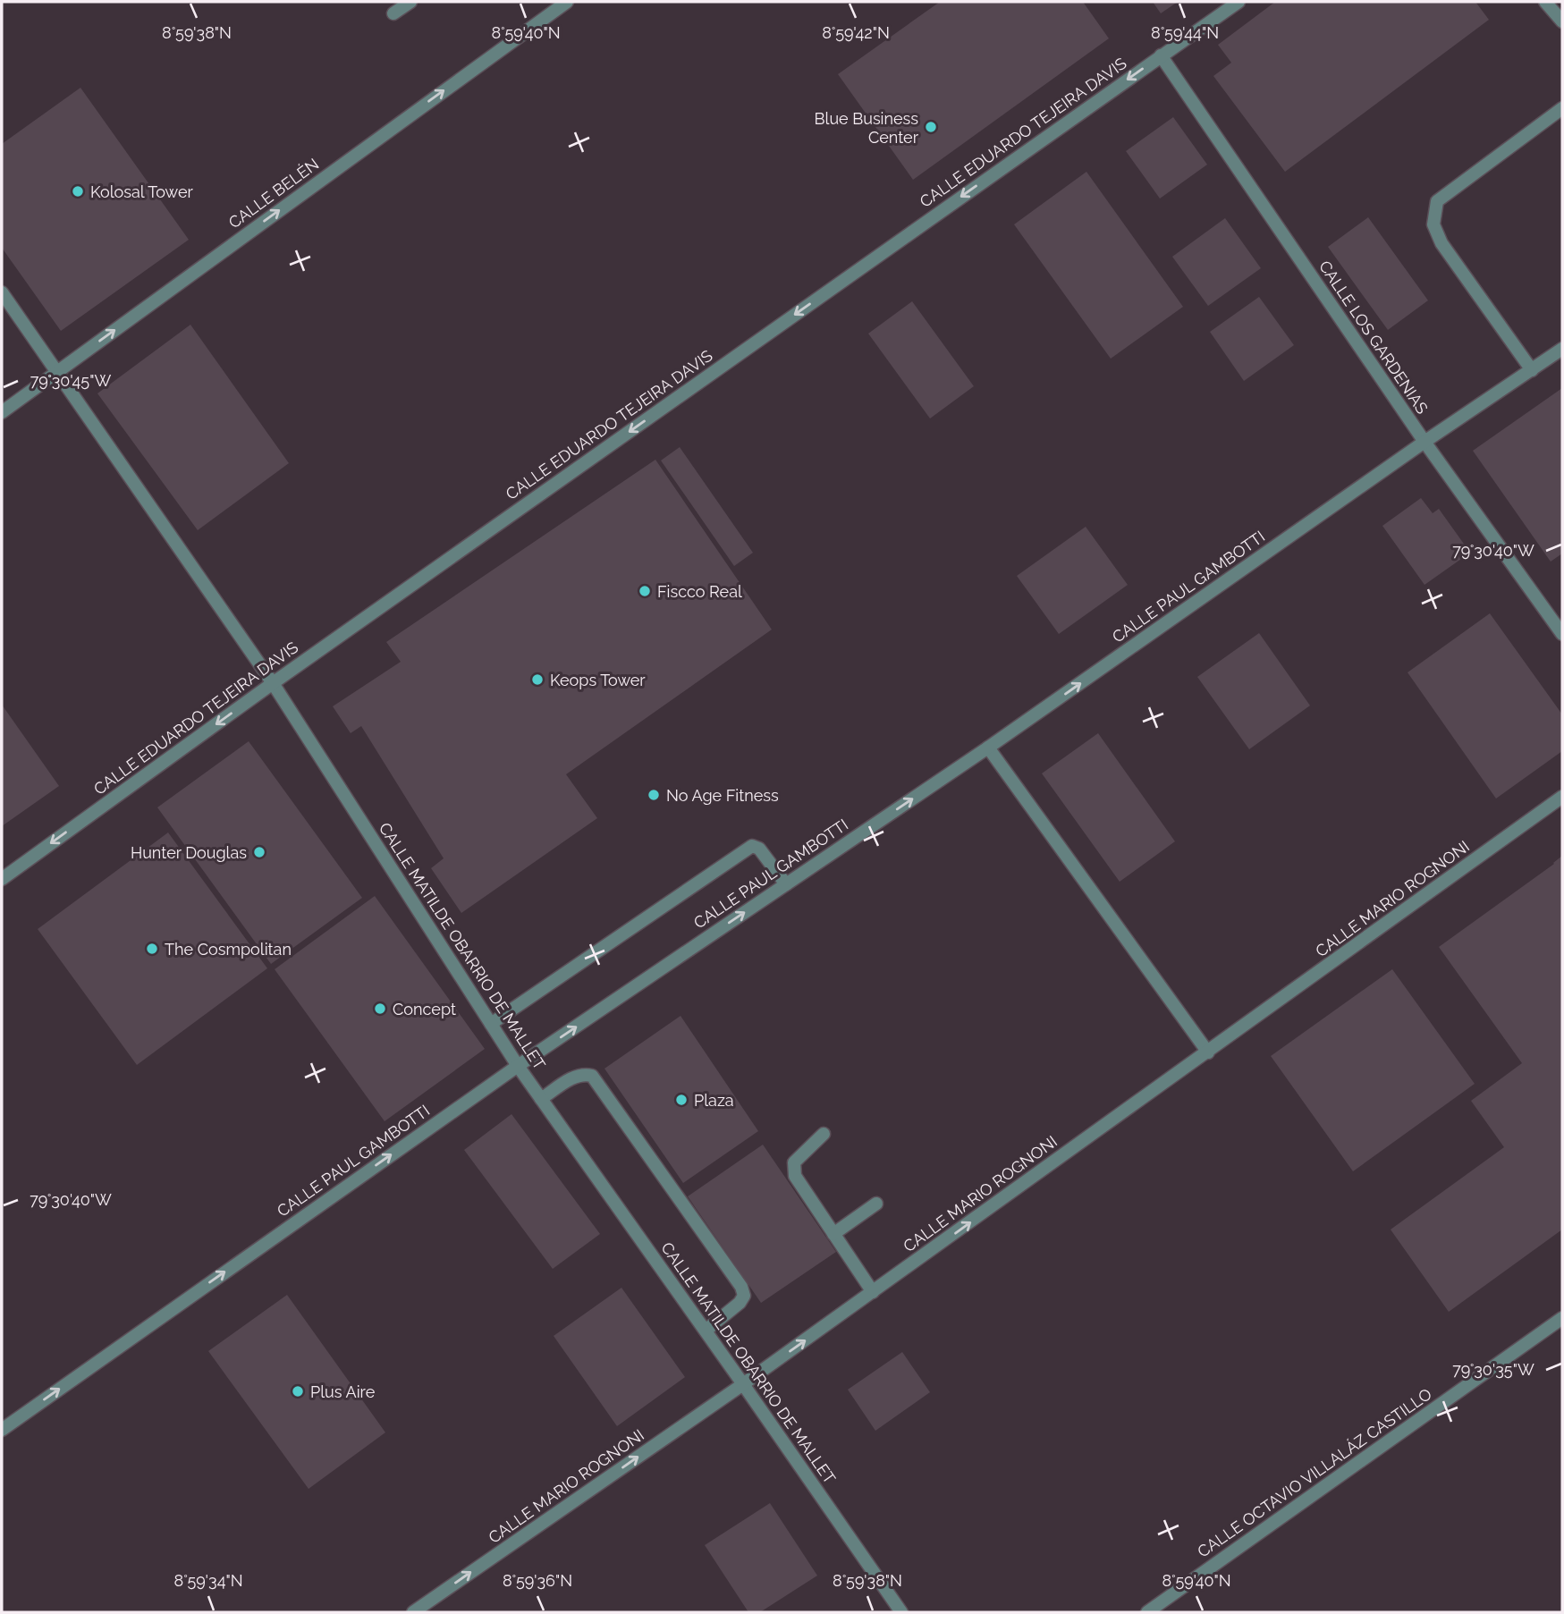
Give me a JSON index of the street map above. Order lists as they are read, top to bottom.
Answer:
{
  "streets": {
    "street": [
      "CALLE EDUARDO TEJEIRA DAVIS",
      "CALLE BELÉN",
      "CALLE LOS GARDENIAS",
      "CALLE PAUL GAMBOTTI",
      "CALLE MARIO ROGNONI",
      "CALLE MATILDE OBARRIO DE MALLET",
      "CALLE OCTAVIO VILLALÁZ CASTILLO"
    ]
  },
  "crossings": [
    ["CALLE EDUARDO TEJEIRA DAVIS", "CALLE LOS GARDENIAS"],
    ["CALLE EDUARDO TEJEIRA DAVIS", "CALLE MATILDE OBARRIO DE MALLET"],
    ["CALLE BELÉN", "CALLE MATILDE OBARRIO DE MALLET"],
    ["CALLE LOS GARDENIAS", "CALLE PAUL GAMBOTTI"],
    ["CALLE PAUL GAMBOTTI", "CALLE MATILDE OBARRIO DE MALLET"],
    ["CALLE MARIO ROGNONI", "CALLE MATILDE OBARRIO DE MALLET"]
  ],
  "one_way": [
    "CALLE EDUARDO TEJEIRA DAVIS",
    "CALLE BELÉN",
    "CALLE PAUL GAMBOTTI",
    "CALLE MARIO ROGNONI"
  ],
  "places": [
    "Blue Business Center",
    "Kolosal Tower",
    "Fiscco Real",
    "Keops Tower",
    "No Age Fitness",
    "Hunter Douglas",
    "The Cosmpolitan",
    "Concept",
    "Plaza",
    "Plus Aire"
  ],
  "coordinates": [
    "8°59'38\"N",
    "8°59'40\"N",
    "8°59'44\"N",
    "8°59'42\"N",
    "79°30'45\"W",
    "79°30'40\"W",
    "79°30'35\"W",
    "8°59'34\"N",
    "8°59'36\"N"
  ]
}
